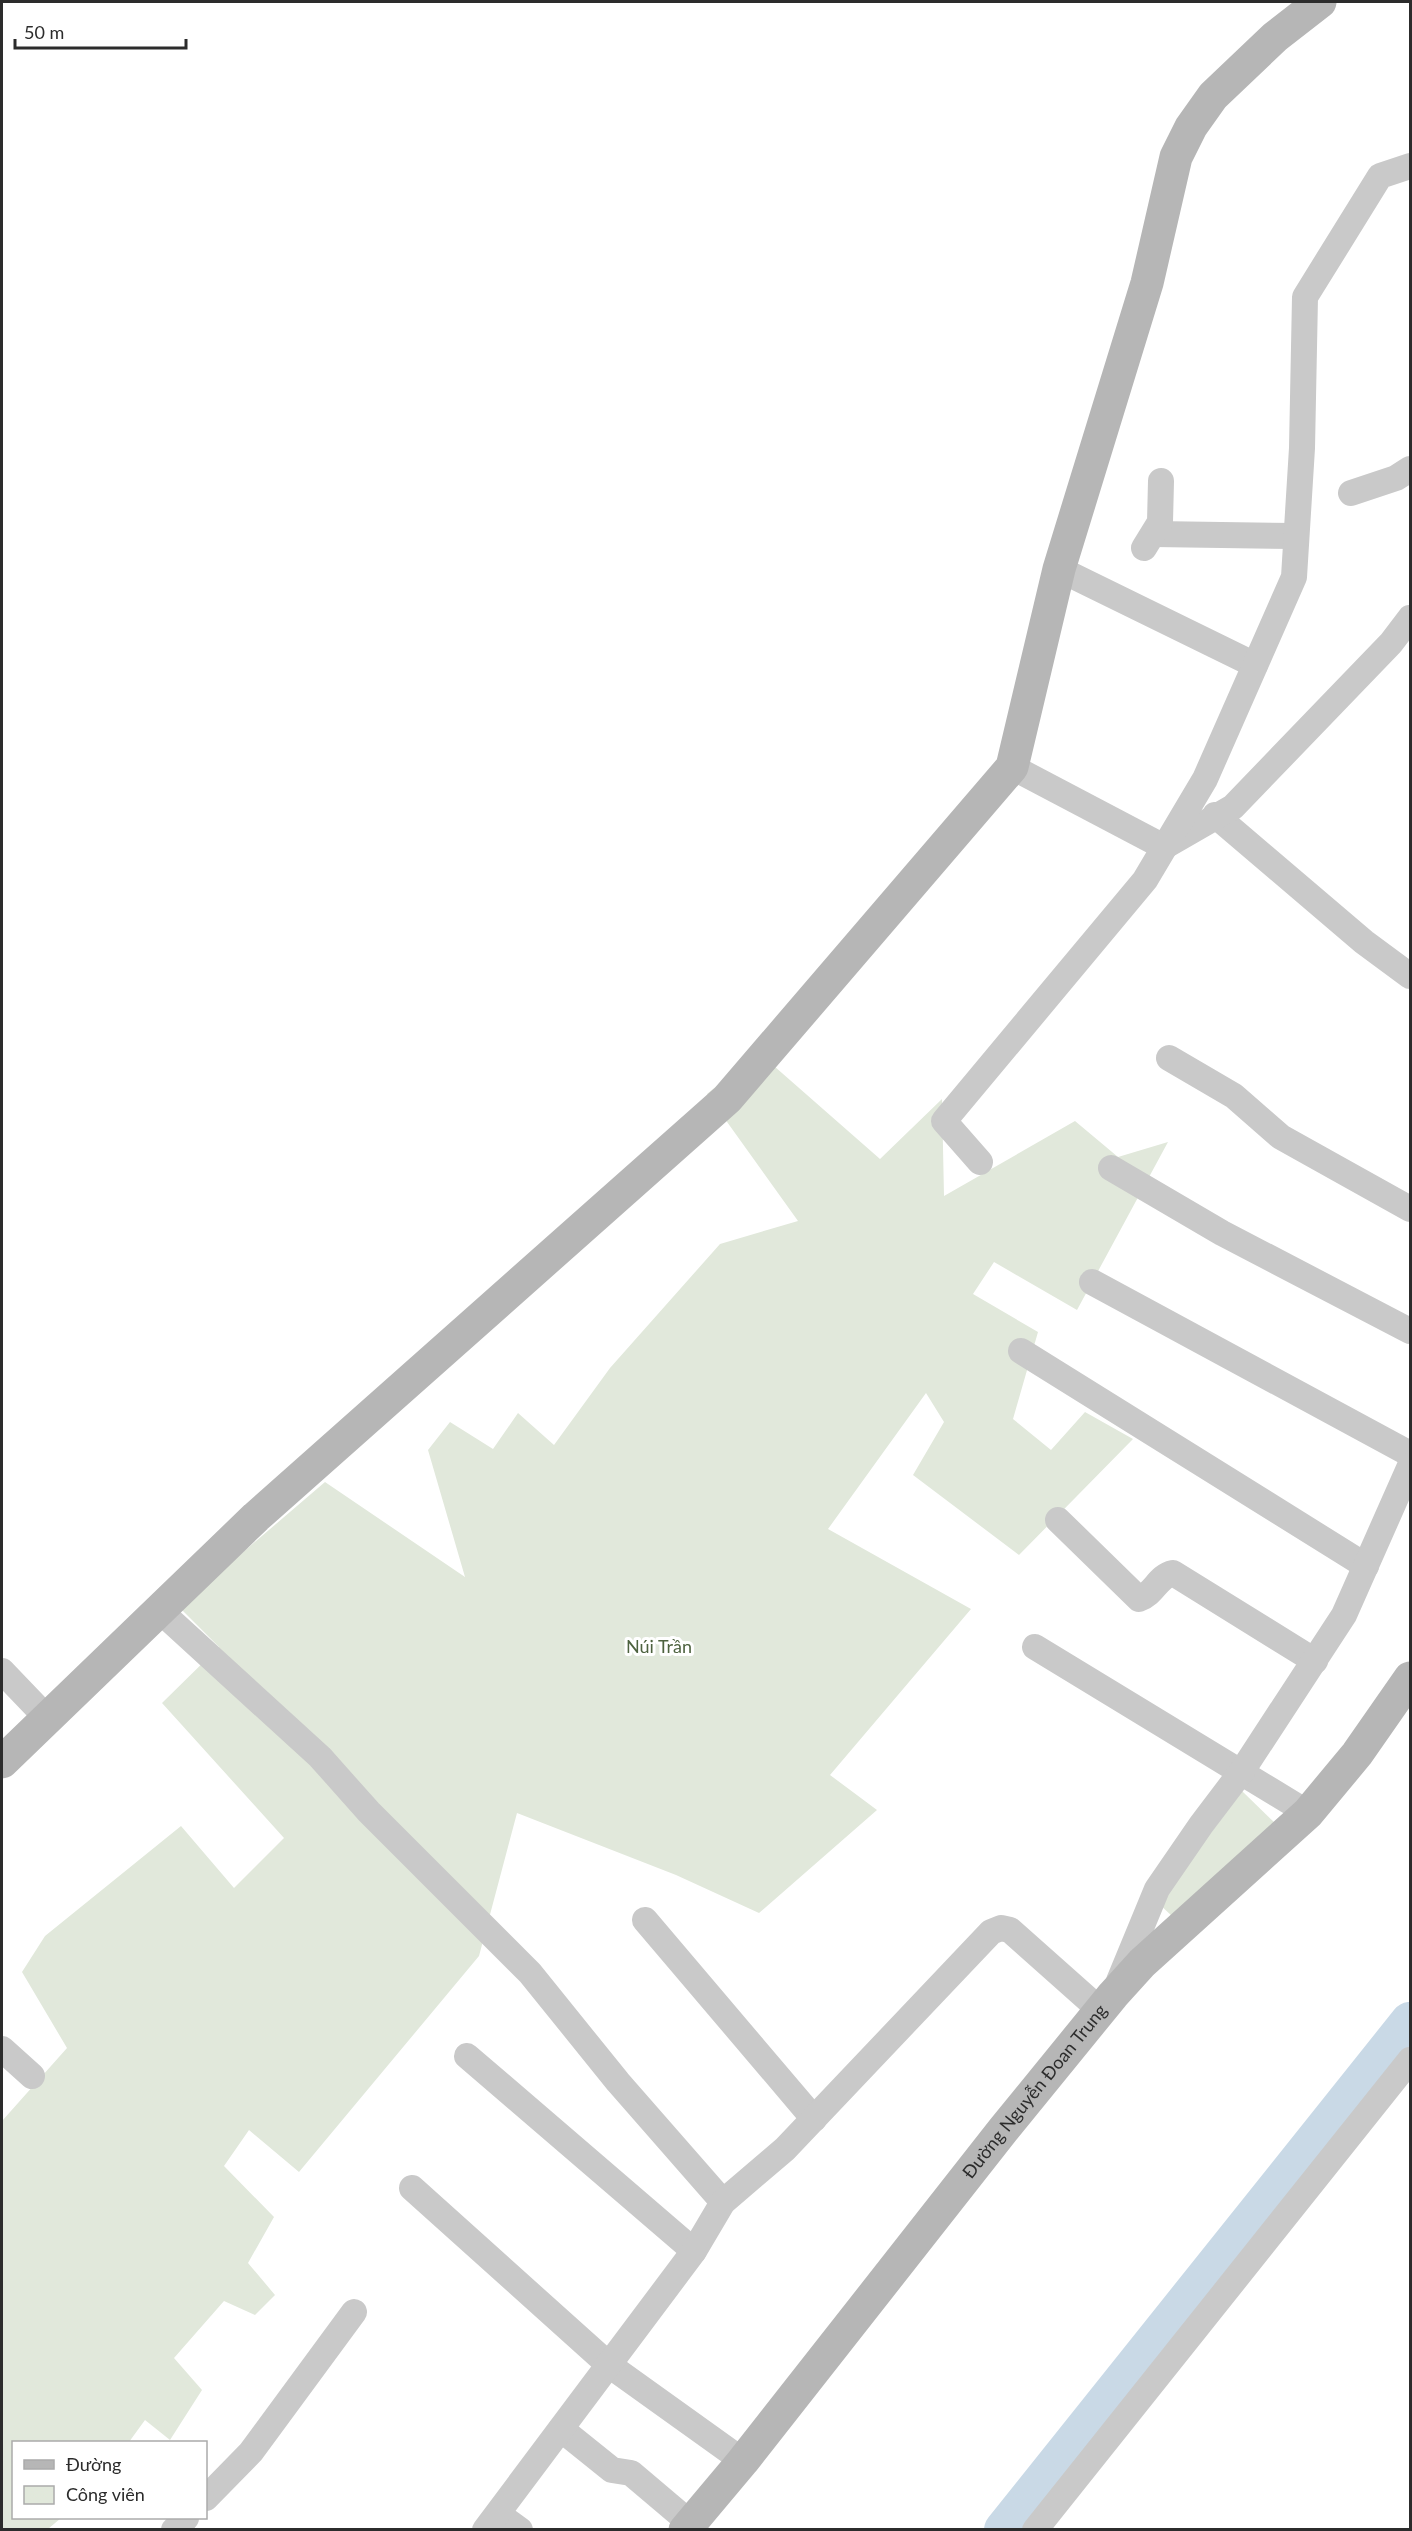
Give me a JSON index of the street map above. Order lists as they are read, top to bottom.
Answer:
{
  "streets": {
    "street": ["Đường Nguyễn Đoan Trung"]
  },
  "parks": ["Núi Trần"],
  "legend": ["Đường", "Công viên"],
  "scale_bar": "50 m"
}
